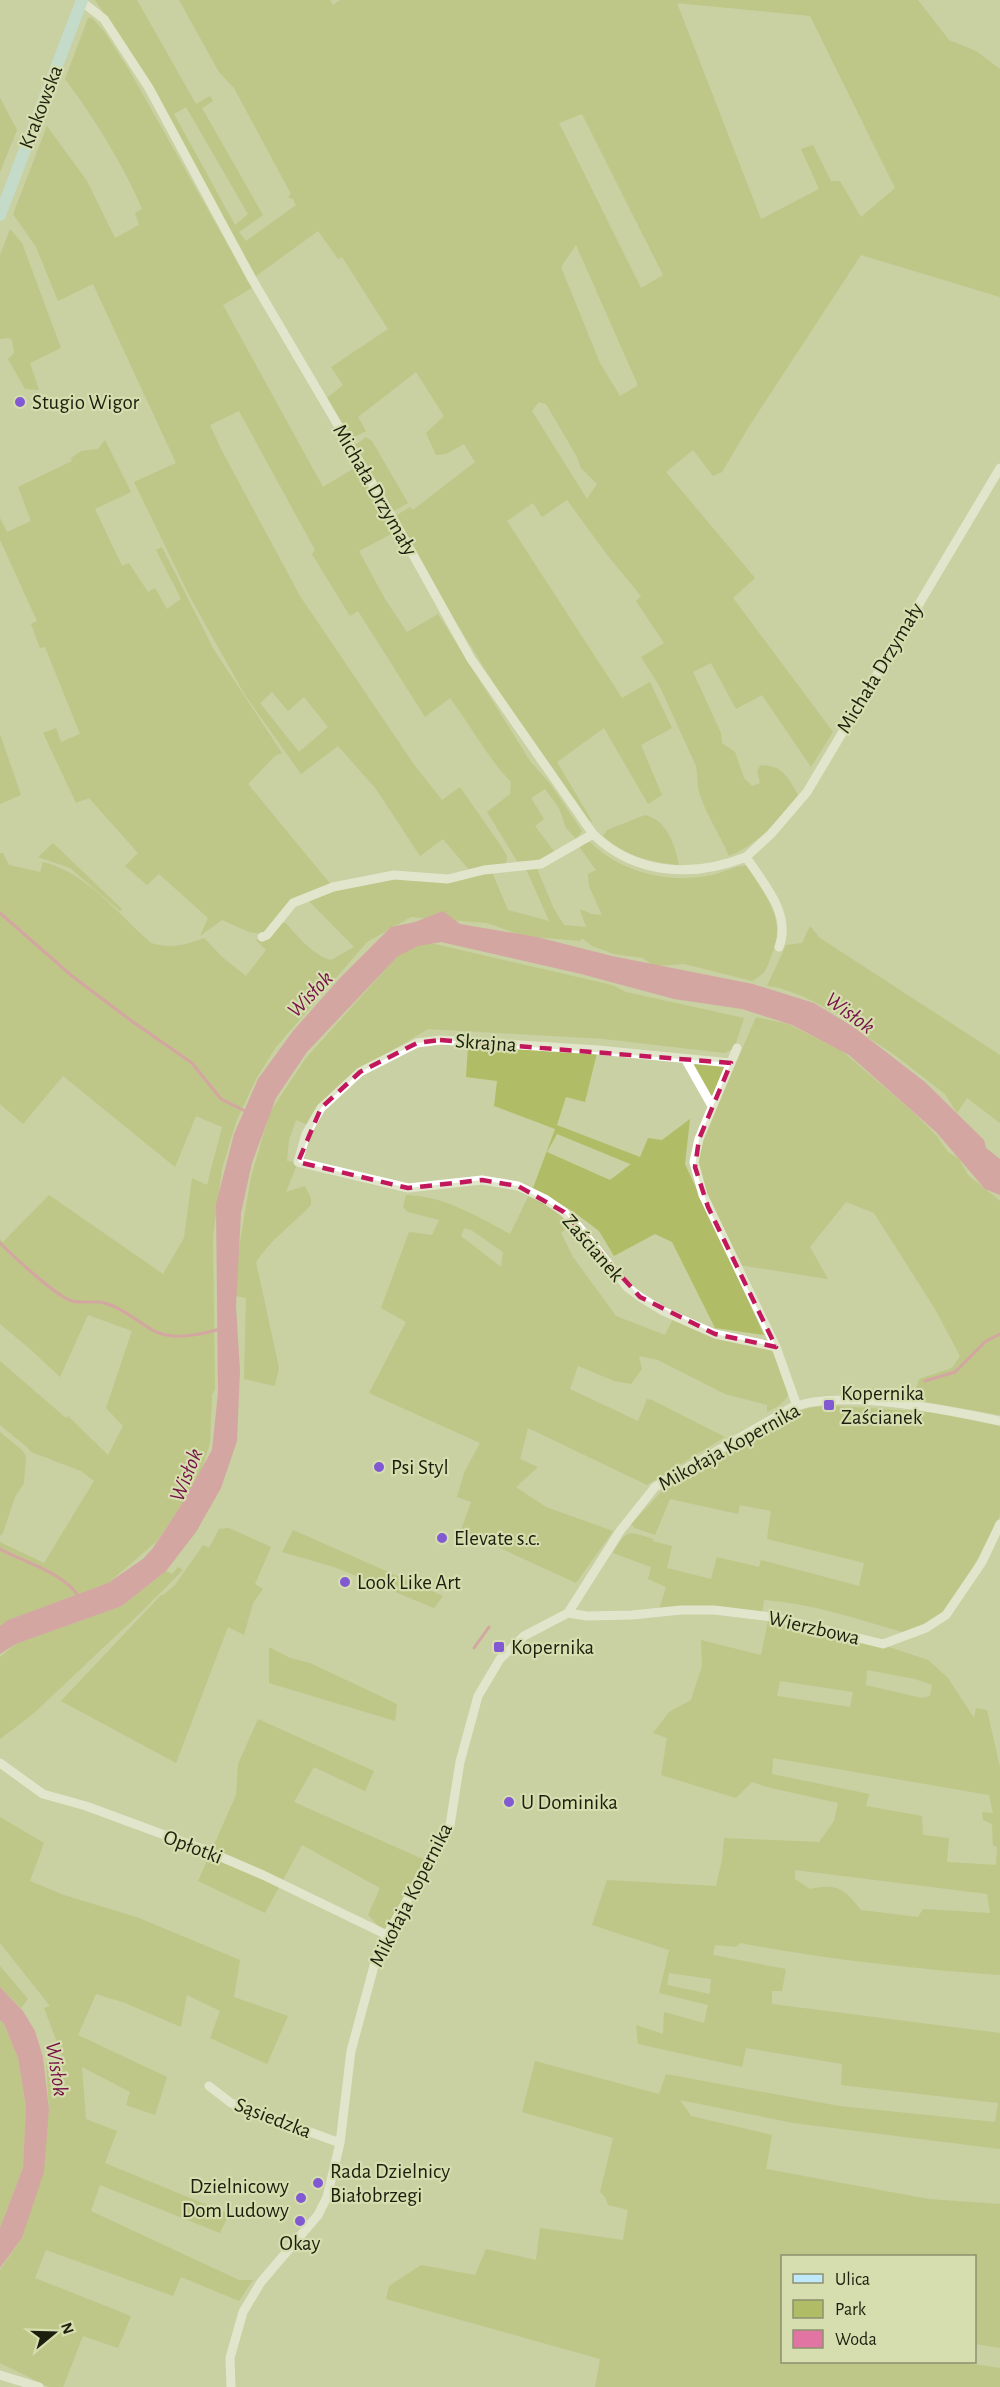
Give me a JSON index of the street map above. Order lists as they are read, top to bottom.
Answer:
{
  "streets": {
    "main road": ["Krakowska"],
    "street": [
      "Michała Drzymały",
      "Skrajna",
      "Zaścianek",
      "Mikołaja Kopernika",
      "Wierzbowa",
      "Opłotki",
      "Sąsiedzka"
    ]
  },
  "crossings": [
    ["Krakowska", "Michała Drzymały"],
    ["Skrajna", "Zaścianek"],
    ["Mikołaja Kopernika", "Wierzbowa"],
    ["Mikołaja Kopernika", "Opłotki"],
    ["Mikołaja Kopernika", "Sąsiedzka"]
  ],
  "water": ["Wisłok"],
  "places": {
    "other": [
      "Stugio Wigor",
      "Psi Styl",
      "Elevate s.c.",
      "Look Like Art",
      "U Dominika",
      "Rada Dzielnicy Białobrzegi",
      "Dzielnicowy Dom Ludowy",
      "Okay"
    ],
    "transit": ["Kopernika Zaścianek", "Kopernika"]
  },
  "legend": ["Ulica", "Park", "Woda"],
  "north": "right"
}
